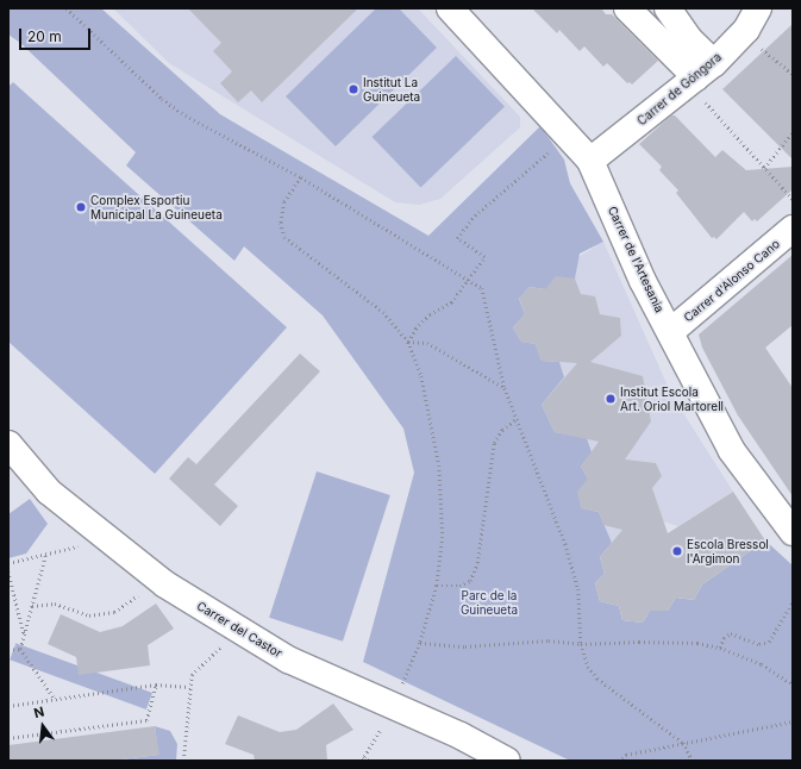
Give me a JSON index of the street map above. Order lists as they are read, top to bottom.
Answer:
{
  "streets": {
    "street": [
      "Carrer de Góngora",
      "Carrer de l'Artesania",
      "Carrer d'Alonso Cano",
      "Carrer del Castor"
    ]
  },
  "crossings": [
    ["Carrer de Góngora", "Carrer de l'Artesania"],
    ["Carrer de l'Artesania", "Carrer d'Alonso Cano"]
  ],
  "parks": ["Parc de la Guineueta"],
  "places": [
    "Institut La Guineueta",
    "Complex Esportiu Municipal La Guineueta",
    "Institut Escola Art. Oriol Martorell",
    "Escola Bressol l'Argimon"
  ],
  "scale_bar": "20 m",
  "north": "top"
}
